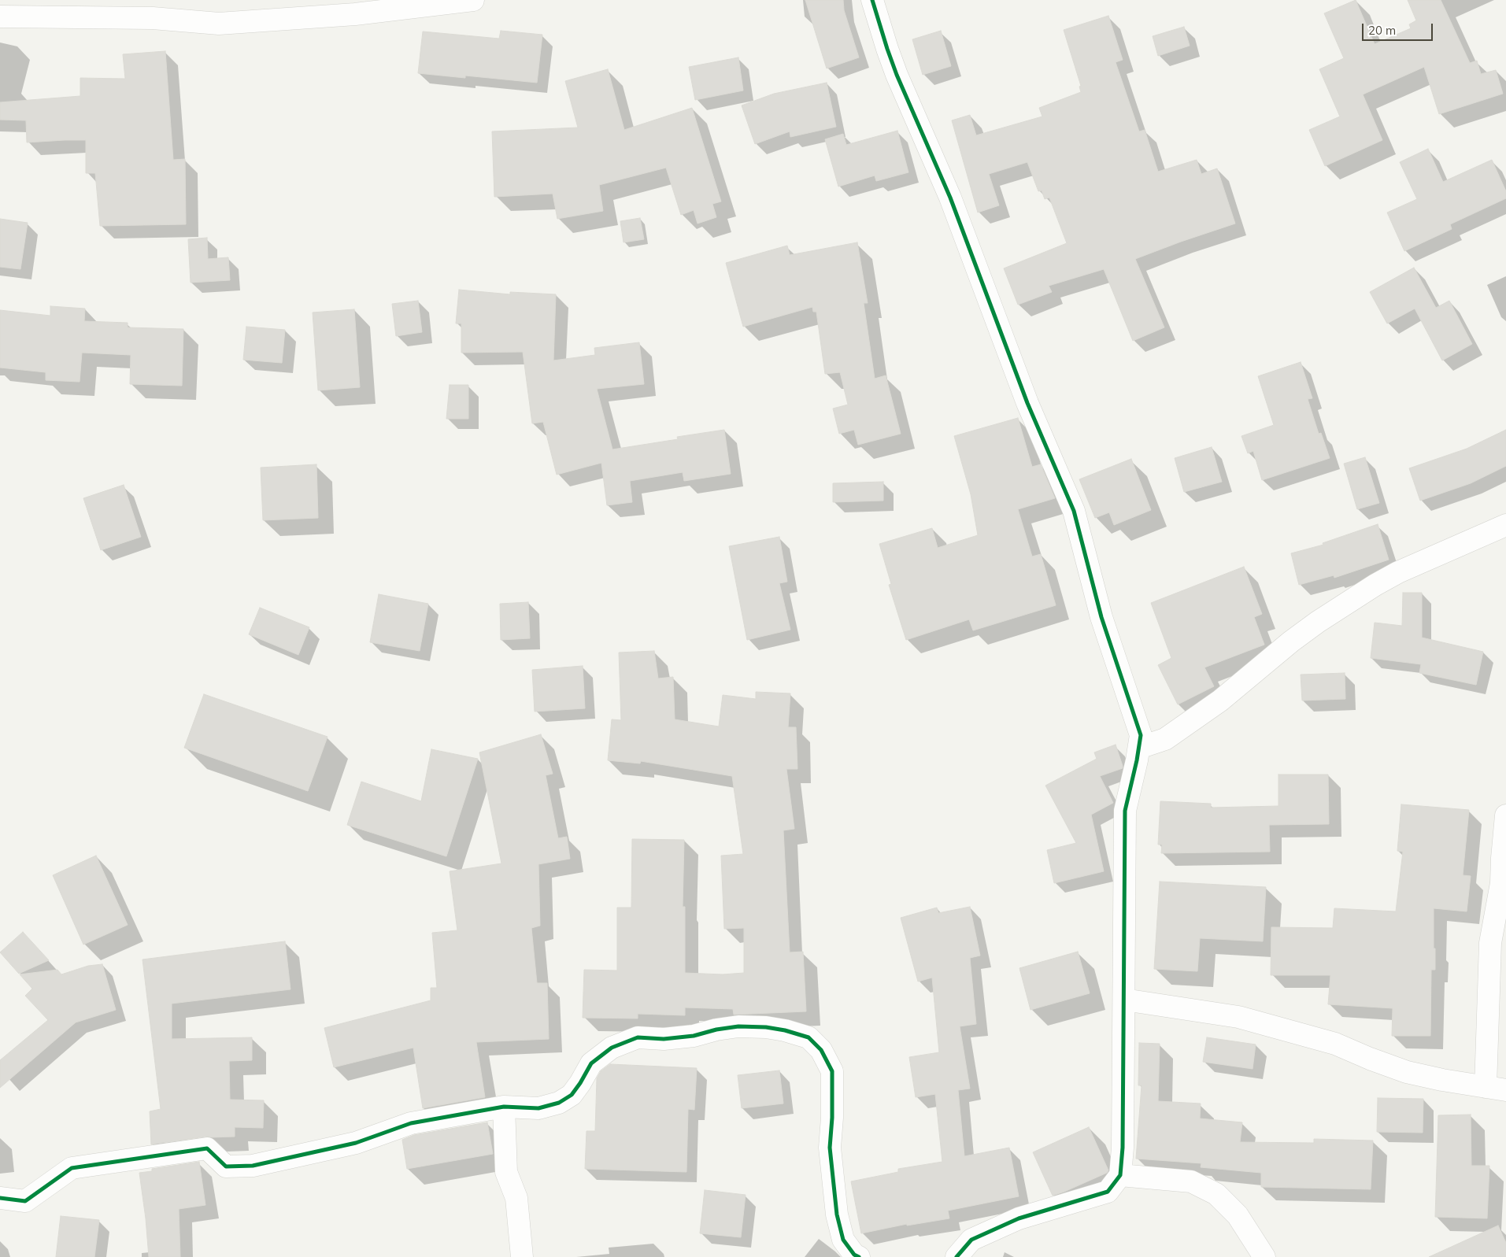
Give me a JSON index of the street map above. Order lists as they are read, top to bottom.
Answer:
{
  "scale_bar": "20 m"
}
